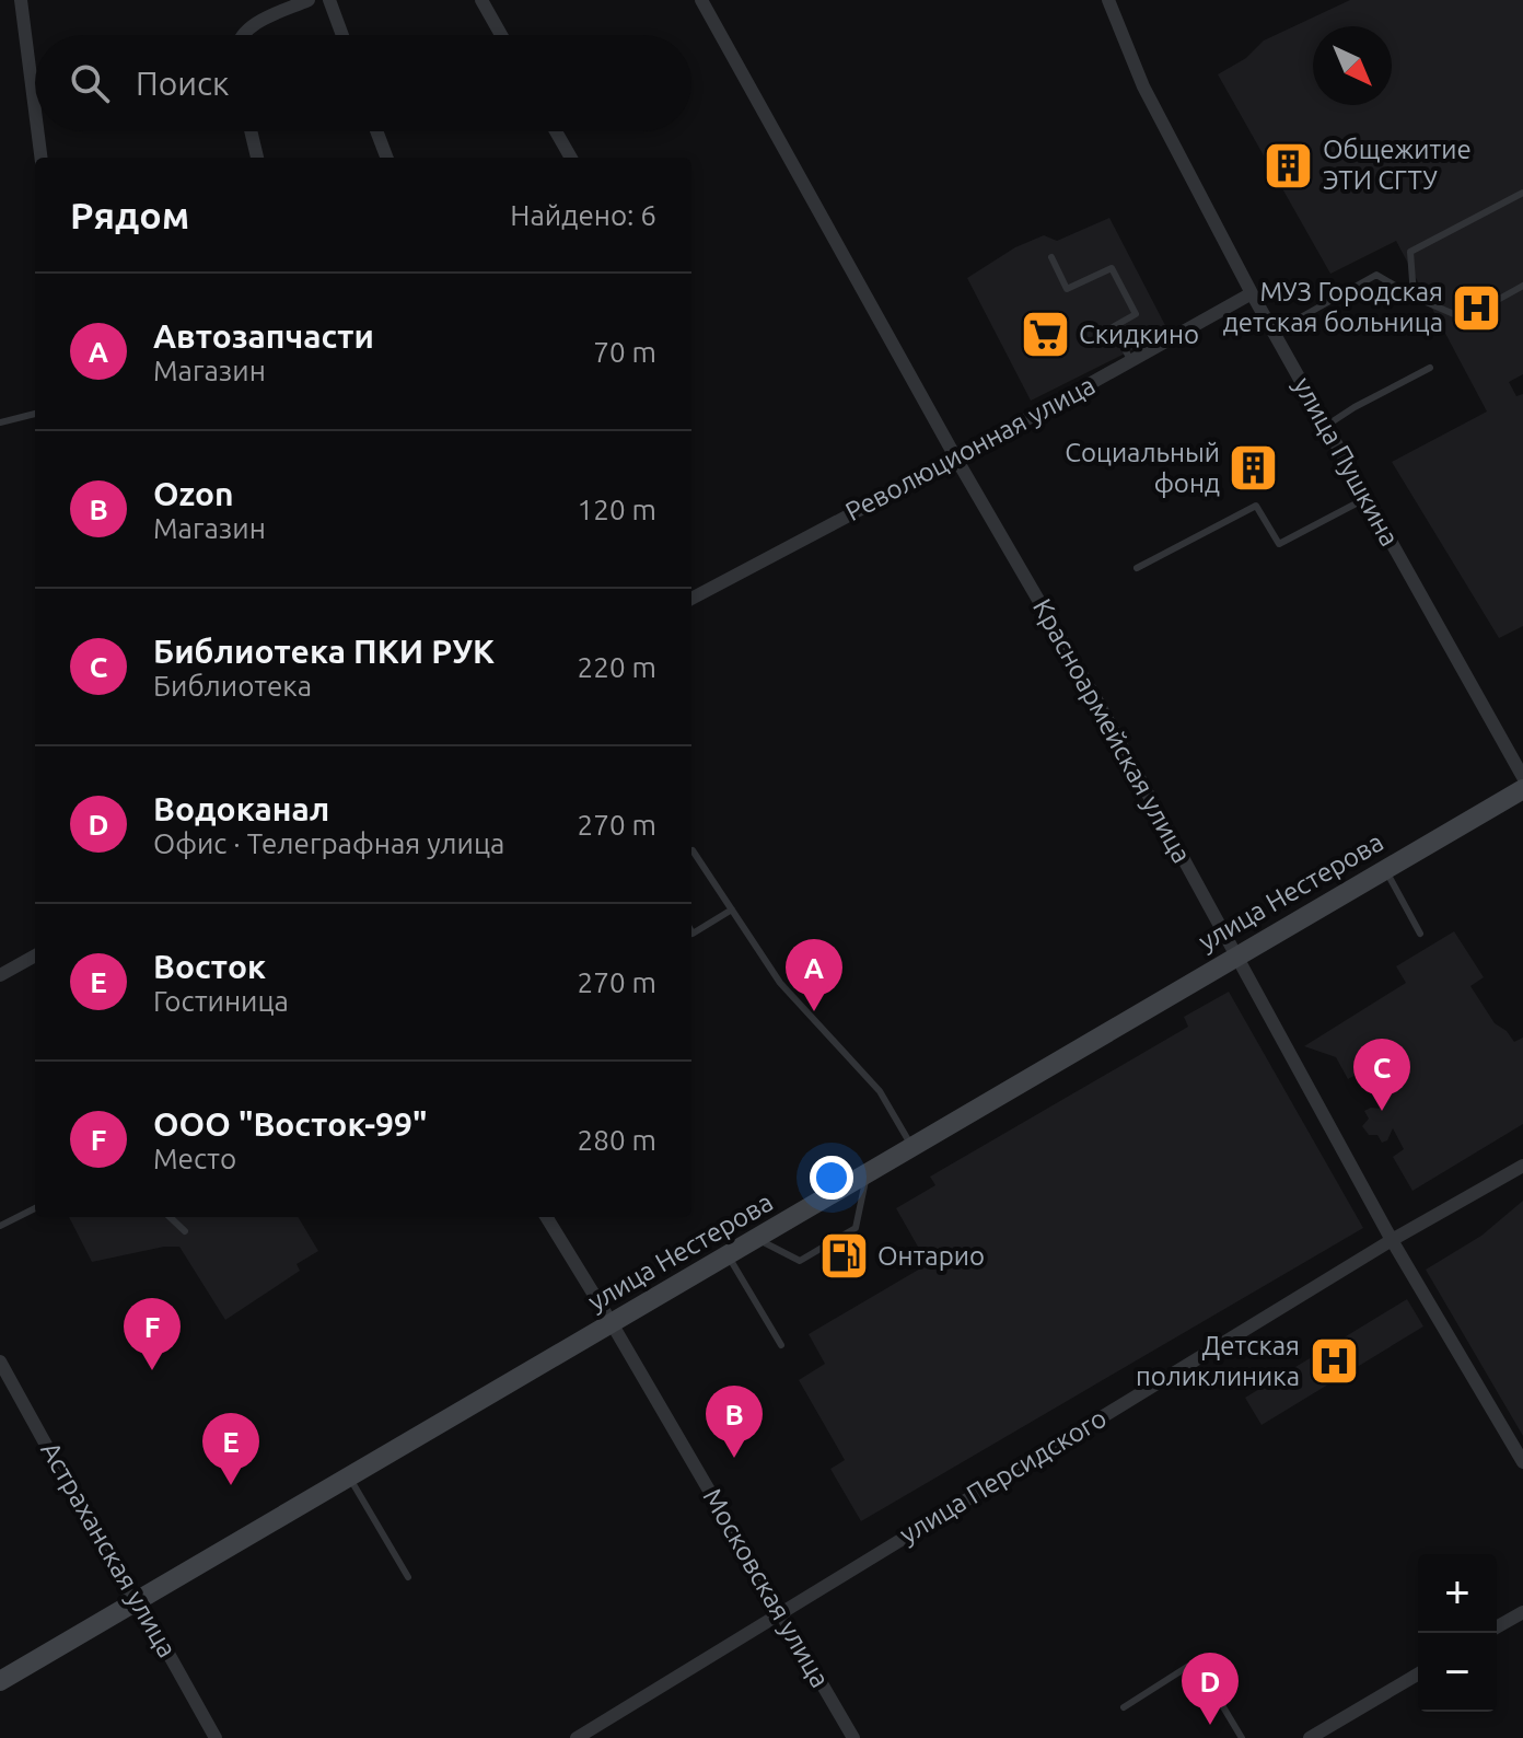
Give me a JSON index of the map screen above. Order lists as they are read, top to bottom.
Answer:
{
  "streets": {
    "main road": ["улица Нестерова"],
    "street": [
      "Революционная улица",
      "улица Пушкина",
      "Красноармейская улица",
      "улица Персидского",
      "Астраханская улица",
      "Московская улица"
    ]
  },
  "crossings": [
    ["Революционная улица", "улица Пушкина"],
    ["Революционная улица", "Красноармейская улица"],
    ["Красноармейская улица", "улица Нестерова"],
    ["Красноармейская улица", "улица Персидского"],
    ["улица Нестерова", "Астраханская улица"],
    ["улица Нестерова", "Московская улица"],
    ["улица Персидского", "Московская улица"]
  ],
  "places": {
    "building": ["Общежитие ЭТИ СГТУ", "Социальный фонд"],
    "hospital": ["МУЗ Городская детская больница", "Детская поликлиника"],
    "supermarket": ["Скидкино"],
    "fuel station": ["Онтарио"]
  },
  "north": "bottom right",
  "page": {
    "search": "Поиск",
    "heading": ["Рядом", "Найдено: 6"],
    "list": [
      {
        "mark": "A",
        "name": "Автозапчасти",
        "note": "Магазин",
        "value": "70 m"
      },
      {
        "mark": "B",
        "name": "Ozon",
        "note": "Магазин",
        "value": "120 m"
      },
      {
        "mark": "C",
        "name": "Библиотека ПКИ РУК",
        "note": "Библиотека",
        "value": "220 m"
      },
      {
        "mark": "D",
        "name": "Водоканал",
        "note": "Офис · Телеграфная улица",
        "value": "270 m"
      },
      {
        "mark": "E",
        "name": "Восток",
        "note": "Гостиница",
        "value": "270 m"
      },
      {
        "mark": "F",
        "name": "ООО \"Восток-99\"",
        "note": "Место",
        "value": "280 m"
      }
    ],
    "pins": [
      "A",
      "C",
      "F",
      "B",
      "E",
      "D"
    ],
    "map_buttons": ["+", "−"]
  }
}
